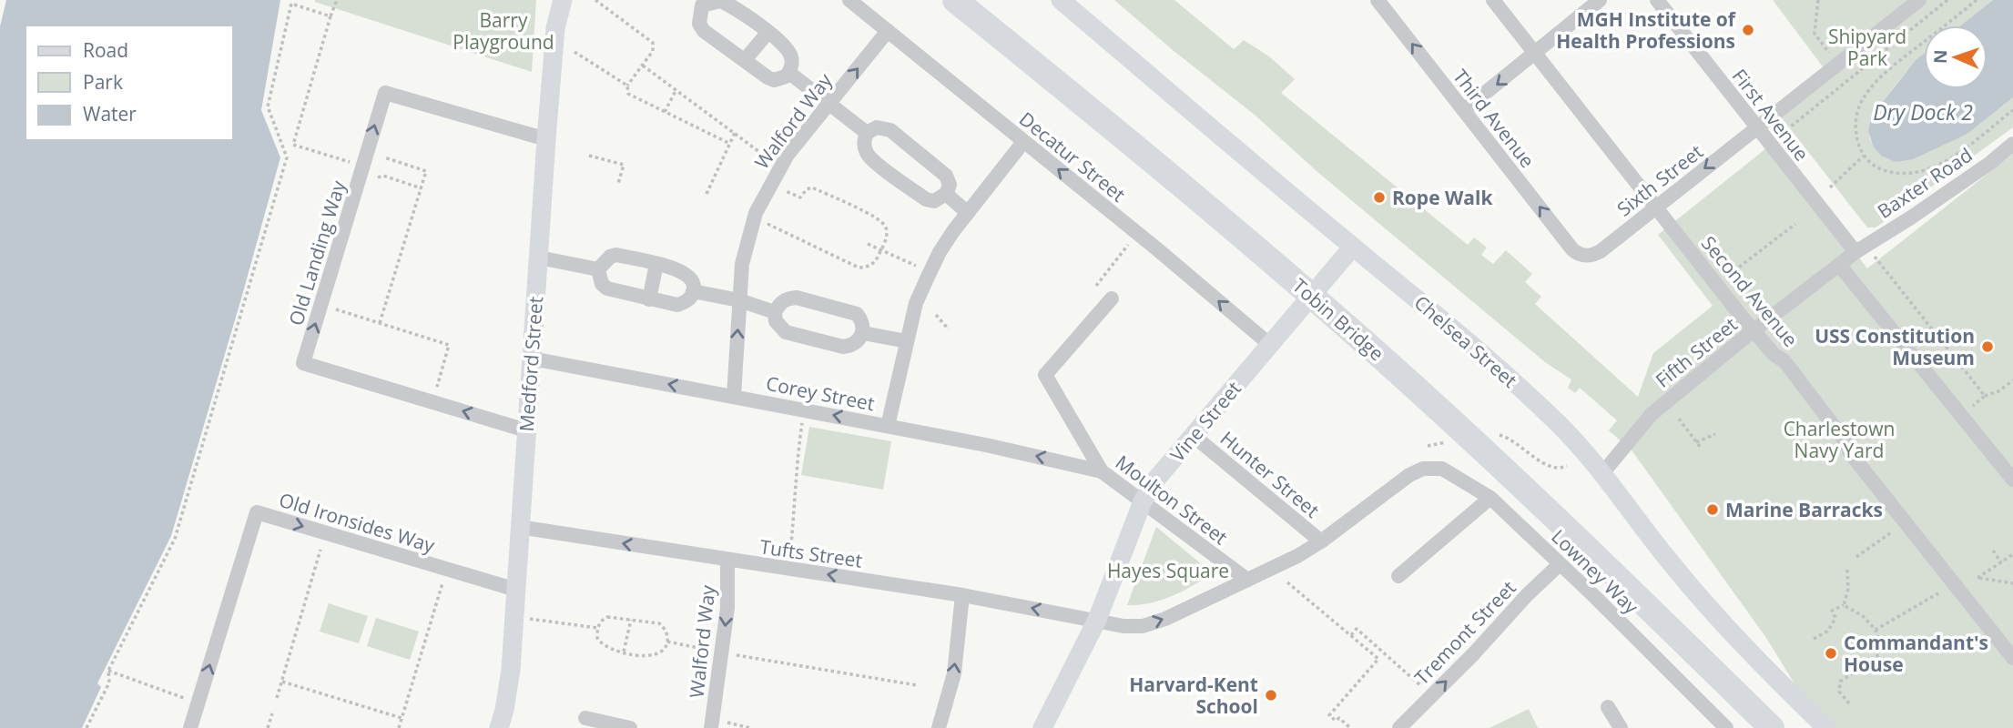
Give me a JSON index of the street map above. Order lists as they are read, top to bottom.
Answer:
{
  "streets": {
    "highway": ["Tobin Bridge"],
    "main road": ["Chelsea Street", "Medford Street", "Vine Street"],
    "street": [
      "First Avenue",
      "Third Avenue",
      "Walford Way",
      "Decatur Street",
      "Sixth Street",
      "Baxter Road",
      "Old Landing Way",
      "Second Avenue",
      "Fifth Street",
      "Corey Street",
      "Hunter Street",
      "Moulton Street",
      "Old Ironsides Way",
      "Tufts Street",
      "Lowney Way",
      "Tremont Street"
    ]
  },
  "crossings": [
    ["First Avenue", "Sixth Street"],
    ["First Avenue", "Baxter Road"],
    ["First Avenue", "Fifth Street"],
    ["Third Avenue", "Sixth Street"],
    ["Walford Way", "Decatur Street"],
    ["Walford Way", "Corey Street"],
    ["Walford Way", "Tufts Street"],
    ["Decatur Street", "Vine Street"],
    ["Sixth Street", "Second Avenue"],
    ["Baxter Road", "Fifth Street"],
    ["Old Landing Way", "Medford Street"],
    ["Second Avenue", "Fifth Street"],
    ["Chelsea Street", "Fifth Street"],
    ["Chelsea Street", "Vine Street"],
    ["Medford Street", "Corey Street"],
    ["Medford Street", "Old Ironsides Way"],
    ["Medford Street", "Tufts Street"],
    ["Corey Street", "Moulton Street"],
    ["Vine Street", "Hunter Street"],
    ["Vine Street", "Moulton Street"],
    ["Vine Street", "Tufts Street"],
    ["Hunter Street", "Tufts Street"],
    ["Moulton Street", "Tufts Street"],
    ["Tufts Street", "Lowney Way"],
    ["Lowney Way", "Tremont Street"]
  ],
  "one_way": ["Third Avenue", "Decatur Street"],
  "water": ["Dry Dock 2"],
  "parks": [
    "Barry Playground",
    "Shipyard Park",
    "Charlestown Navy Yard",
    "Hayes Square"
  ],
  "places": [
    "MGH Institute of Health Professions",
    "Rope Walk",
    "USS Constitution Museum",
    "Marine Barracks",
    "Commandant's House",
    "Harvard-Kent School"
  ],
  "legend": ["Road", "Park", "Water"],
  "north": "left"
}
